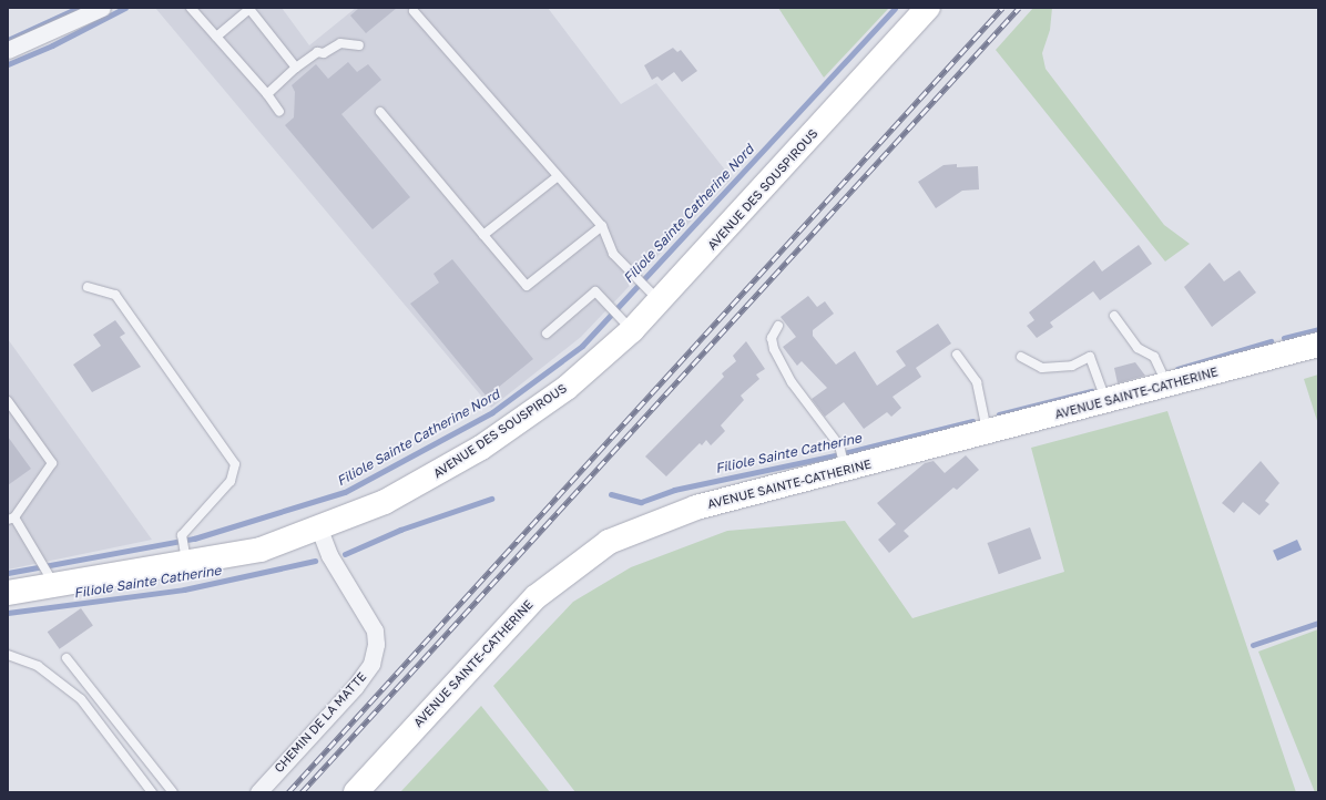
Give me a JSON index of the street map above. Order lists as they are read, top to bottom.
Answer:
{
  "streets": {
    "main road": ["AVENUE DES SOUSPIROUS", "AVENUE SAINTE-CATHERINE"],
    "street": ["CHEMIN DE LA MATTE"]
  },
  "crossings": [
    ["AVENUE DES SOUSPIROUS", "CHEMIN DE LA MATTE"]
  ],
  "water": ["Filiole Sainte Catherine Nord", "Filiole Sainte Catherine"]
}
